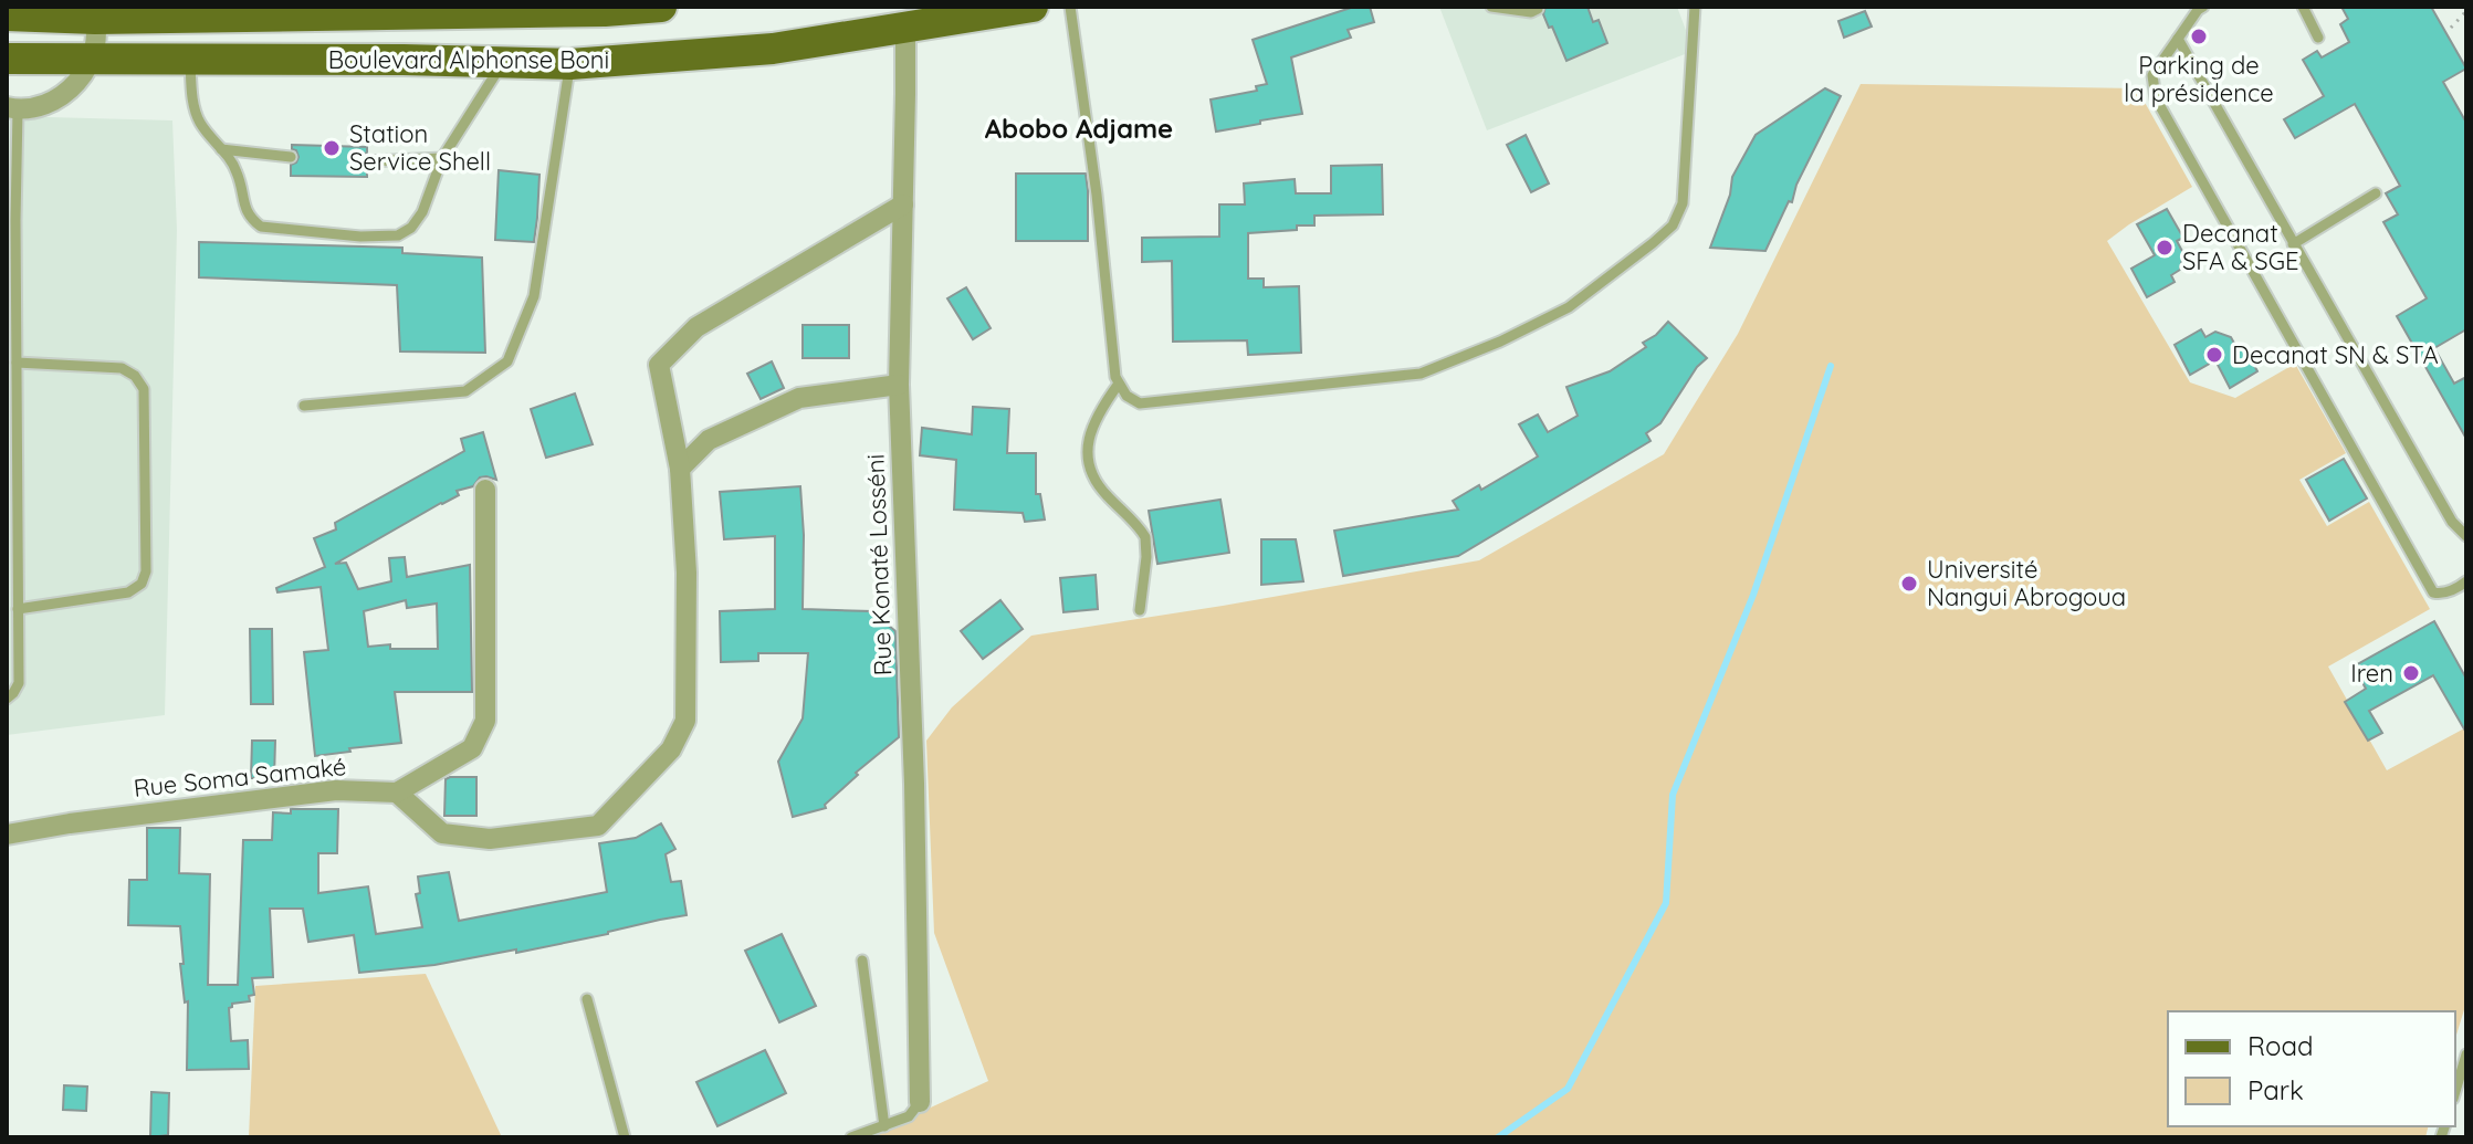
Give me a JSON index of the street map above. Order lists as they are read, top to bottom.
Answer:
{
  "streets": {
    "main road": ["Boulevard Alphonse Boni"],
    "street": ["Rue Konaté Losséni", "Rue Soma Samaké"]
  },
  "crossings": [
    ["Boulevard Alphonse Boni", "Rue Konaté Losséni"]
  ],
  "districts": ["Abobo Adjame"],
  "places": [
    "Parking de la présidence",
    "Station Service Shell",
    "Decanat SFA & SGE",
    "Decanat SN & STA",
    "Université Nangui Abrogoua",
    "Iren"
  ],
  "legend": ["Road", "Park"]
}
